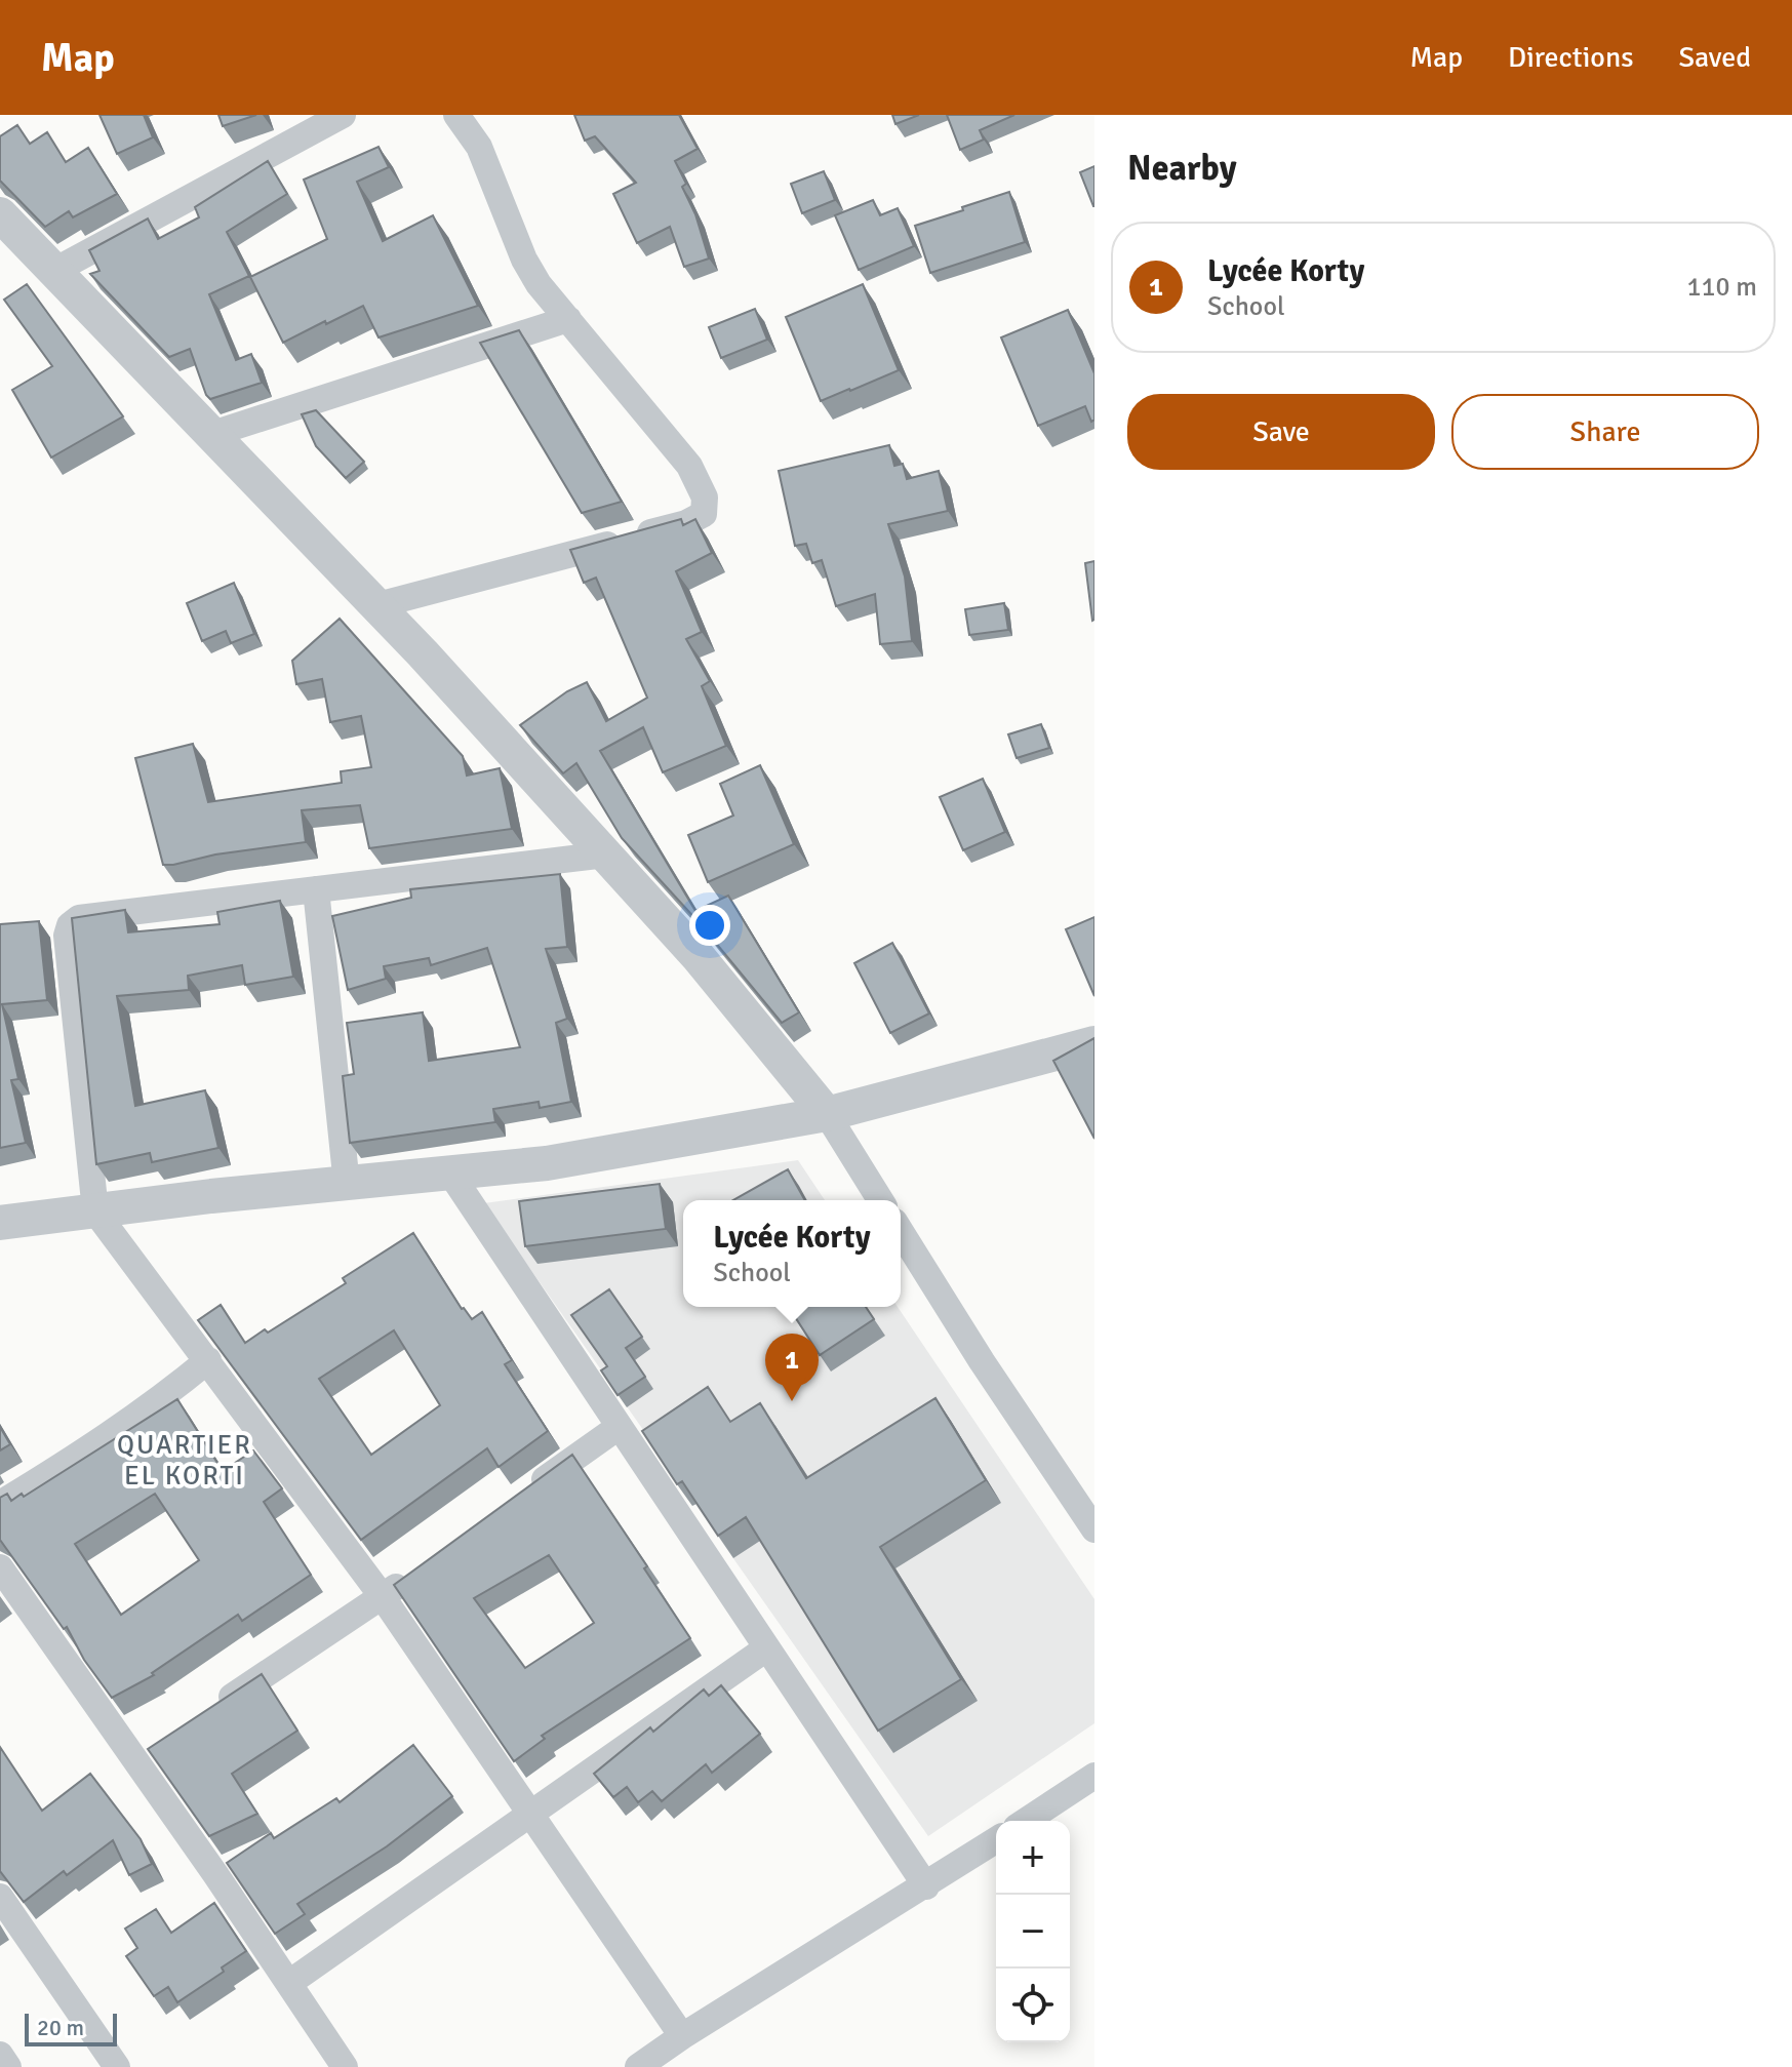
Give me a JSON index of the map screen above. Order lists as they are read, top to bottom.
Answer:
{
  "districts": ["QUARTIER EL KORTI"],
  "scale_bar": "20 m",
  "page": {
    "header": "Map",
    "nav": ["Map", "Directions", "Saved"],
    "heading": "Nearby",
    "list": [
      {
        "mark": "1",
        "name": "Lycée Korty",
        "note": "School",
        "value": "110 m"
      }
    ],
    "buttons": ["Save", "Share"],
    "popup": ["Lycée Korty", "School"],
    "pins": "1",
    "map_buttons": ["+", "−"],
    "scale": "20 m"
  }
}
